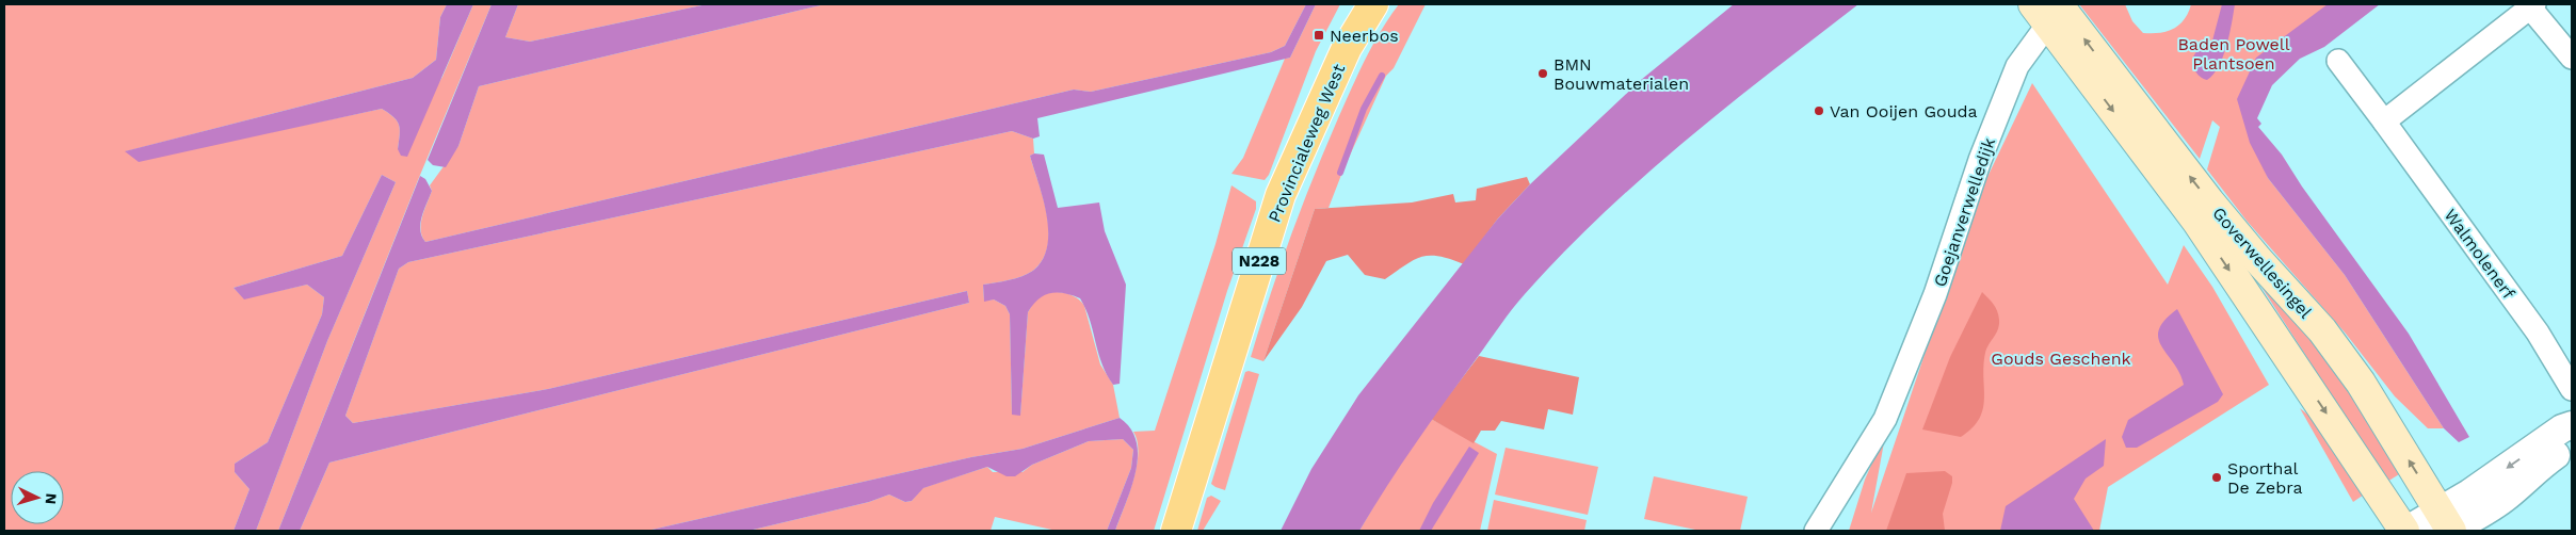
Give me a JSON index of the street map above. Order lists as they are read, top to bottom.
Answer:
{
  "streets": {
    "main road": ["Provincialeweg West", "N228", "Goverwellesingel"],
    "street": ["Goejanverwelledijk", "Walmolenerf"]
  },
  "crossings": [
    ["Goejanverwelledijk", "Goverwellesingel"]
  ],
  "parks": ["Baden Powell Plantsoen", "Gouds Geschenk"],
  "places": {
    "transit": ["Neerbos"],
    "other": ["BMN Bouwmaterialen", "Van Ooijen Gouda", "Sporthal De Zebra"]
  },
  "north": "right"
}
